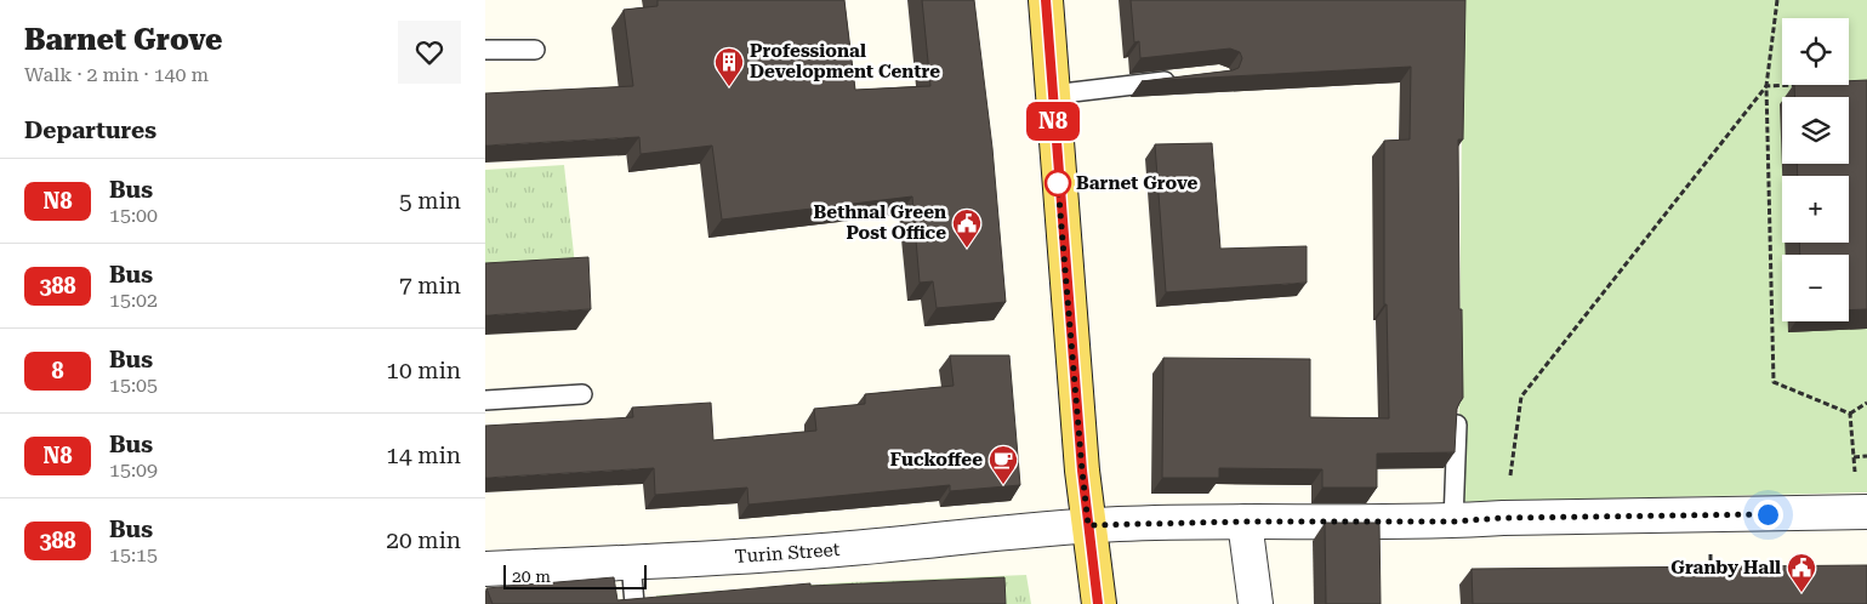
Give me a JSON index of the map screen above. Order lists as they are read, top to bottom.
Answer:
{
  "streets": {
    "street": ["Turin Street"]
  },
  "places": {
    "building": ["Professional Development Centre"],
    "other": ["Barnet Grove"],
    "public building": ["Bethnal Green Post Office", "Granby Hall"],
    "cafe": ["Fuckoffee"]
  },
  "lines": ["bus line N8"],
  "scale_bar": "20 m",
  "page": {
    "heading": [
      ["Barnet Grove", "Walk · 2 min · 140 m"],
      "Departures"
    ],
    "on_map": "N8",
    "map_buttons": ["+", "−"],
    "list": [
      {
        "mark": "N8",
        "name": "Bus",
        "note": "15:00",
        "value": "5 min"
      },
      {
        "mark": "388",
        "name": "Bus",
        "note": "15:02",
        "value": "7 min"
      },
      {
        "mark": "8",
        "name": "Bus",
        "note": "15:05",
        "value": "10 min"
      },
      {
        "mark": "N8",
        "name": "Bus",
        "note": "15:09",
        "value": "14 min"
      },
      {
        "mark": "388",
        "name": "Bus",
        "note": "15:15",
        "value": "20 min"
      }
    ],
    "scale": "20 m"
  }
}
